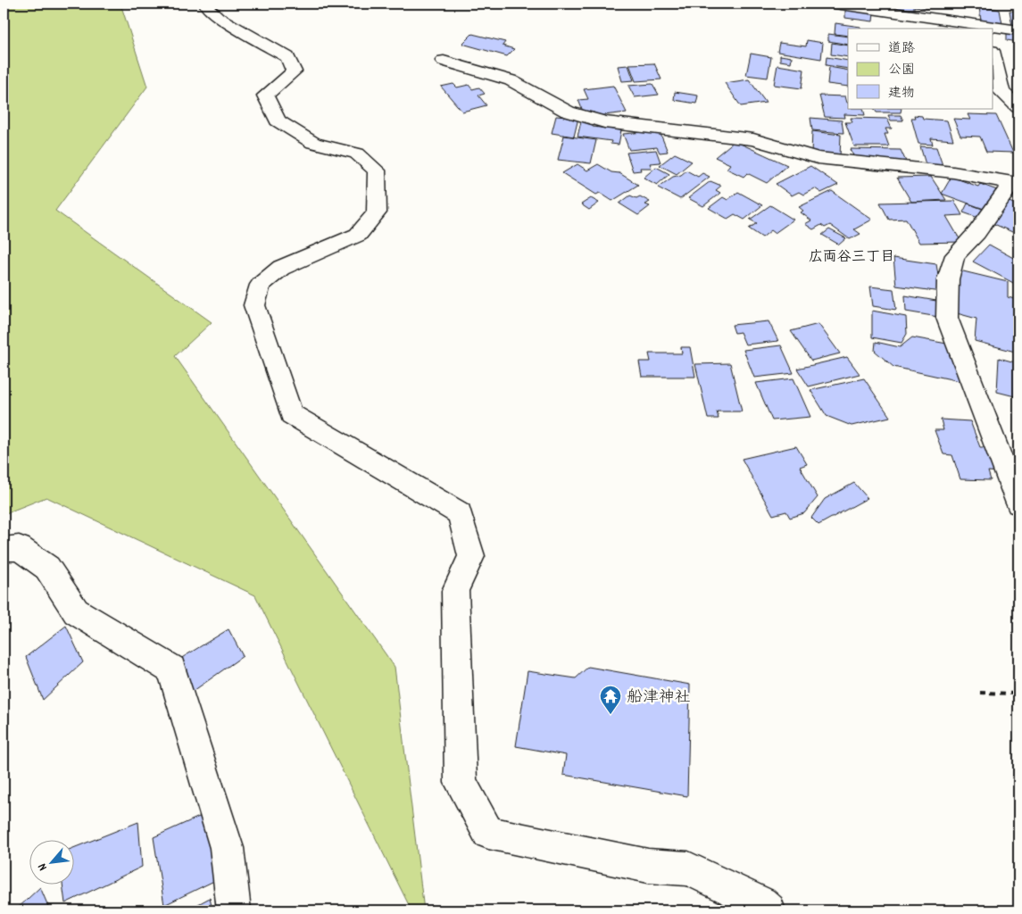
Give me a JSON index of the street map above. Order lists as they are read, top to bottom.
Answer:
{
  "districts": ["広両谷三丁目"],
  "places": {
    "temple": ["船津神社"]
  },
  "legend": ["道路", "公園", "建物"],
  "north": "bottom left"
}
